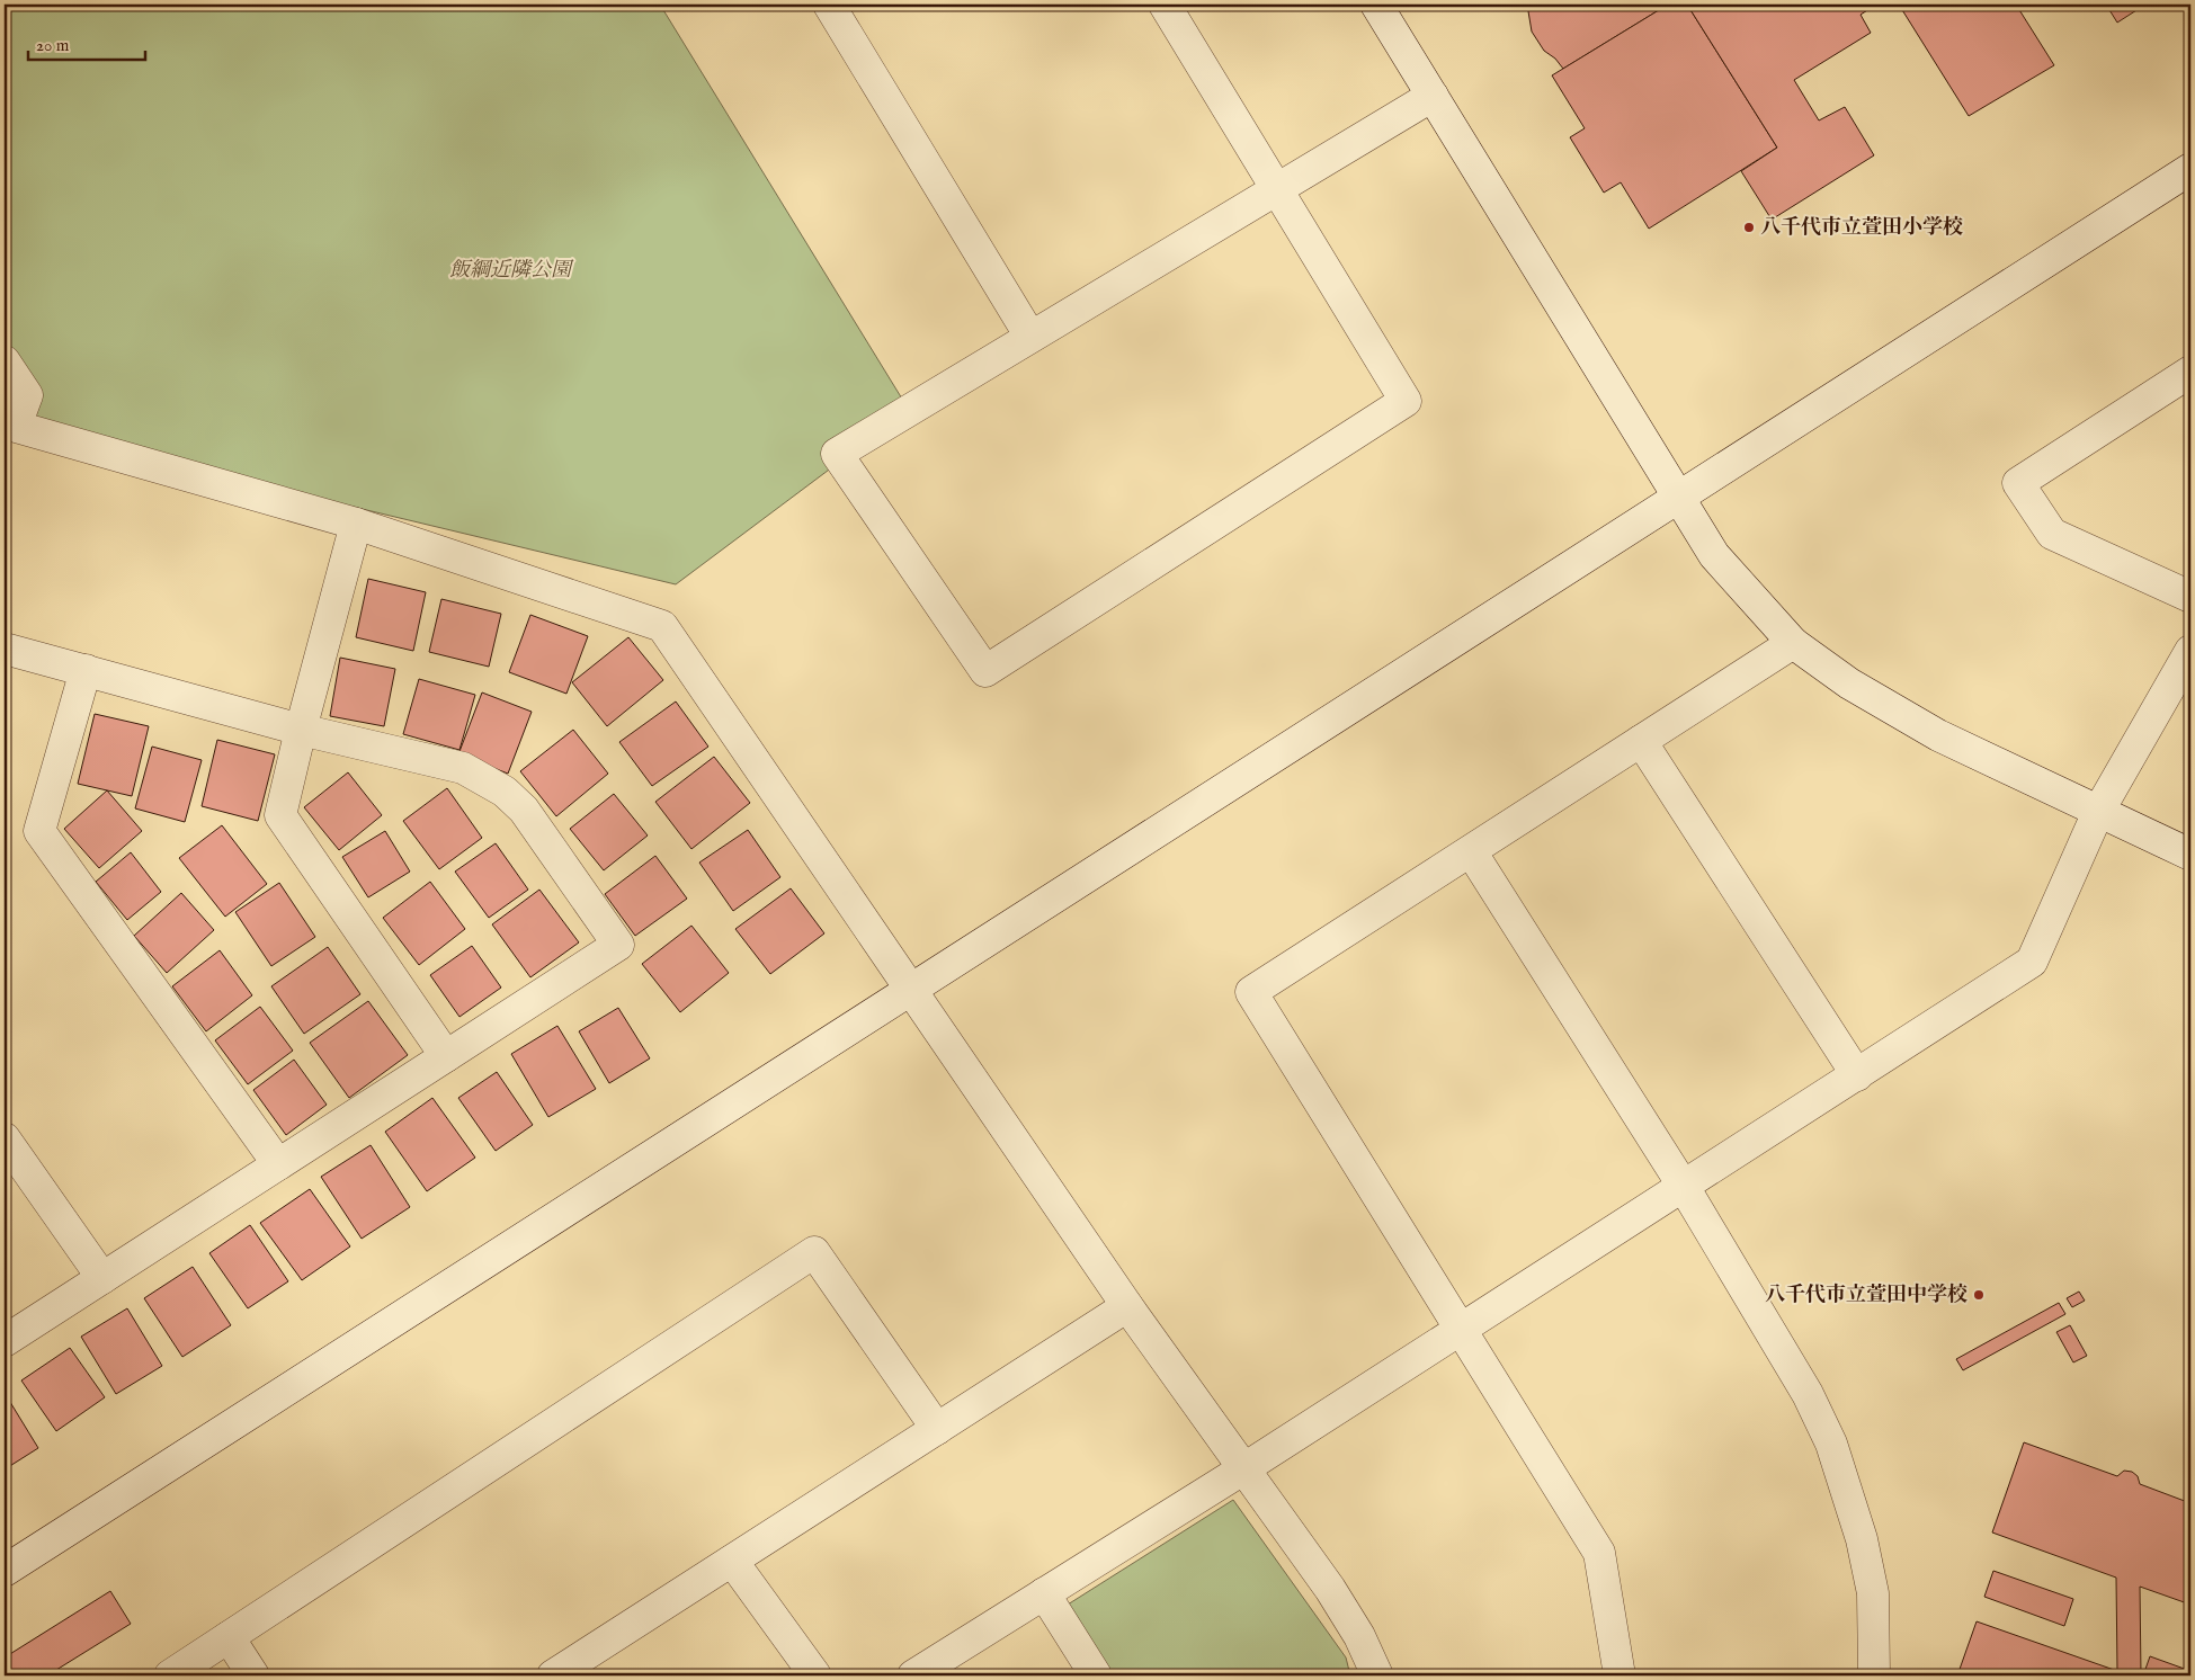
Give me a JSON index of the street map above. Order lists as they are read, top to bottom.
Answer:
{
  "parks": ["飯綱近隣公園"],
  "places": ["八千代市立萱田小学校", "八千代市立萱田中学校"],
  "scale_bar": "20 m"
}
